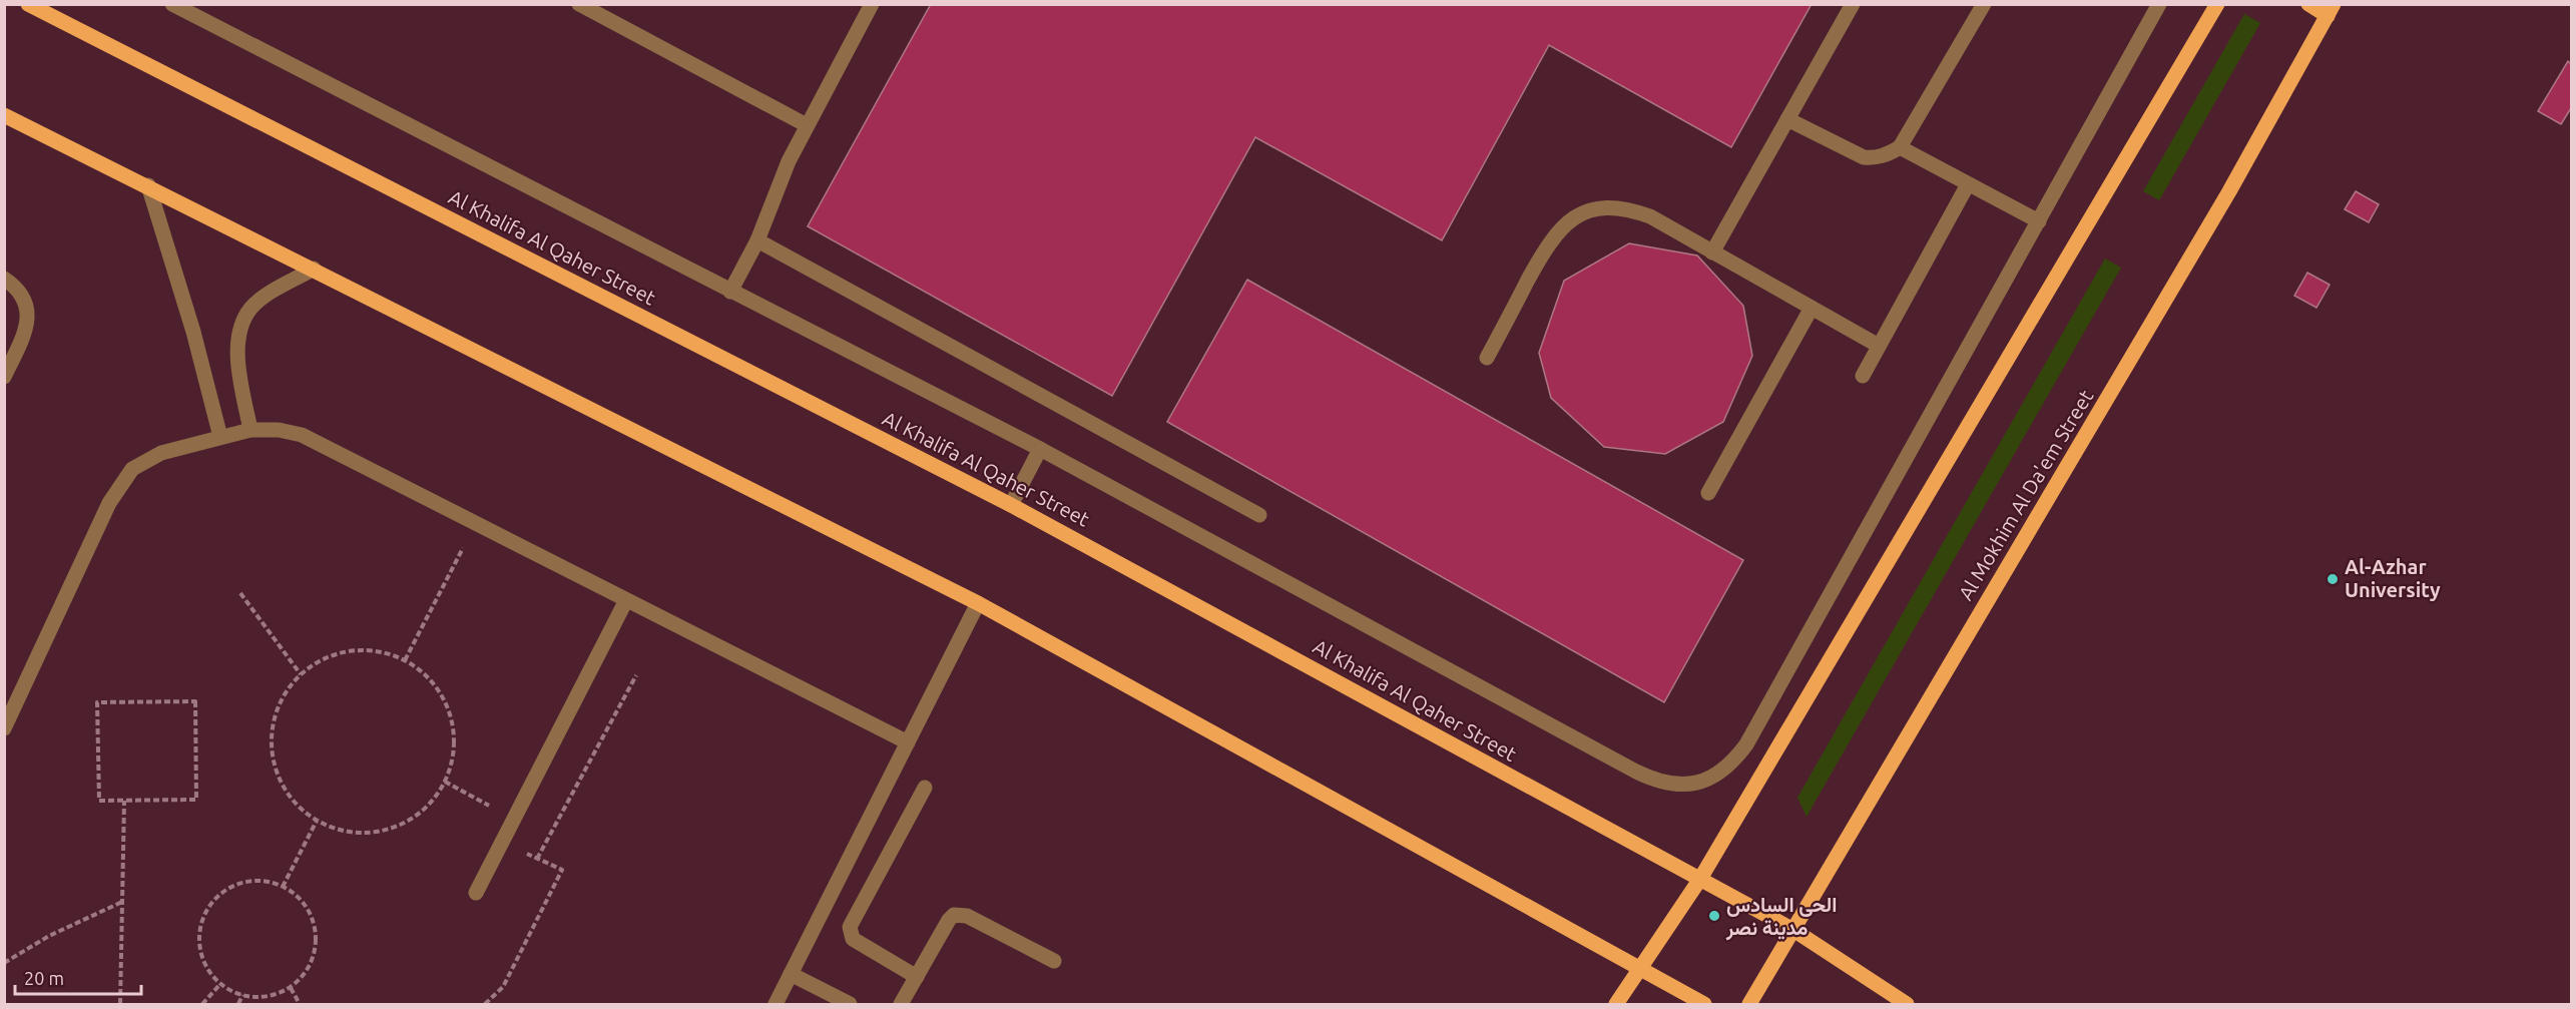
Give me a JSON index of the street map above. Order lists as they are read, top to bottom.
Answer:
{
  "streets": {
    "main road": ["Al Khalifa Al Qaher Street", "Al Mokhim Al Da'em Street"]
  },
  "crossings": [
    ["Al Khalifa Al Qaher Street", "Al Mokhim Al Da'em Street"]
  ],
  "places": ["Al-Azhar University", "الحى السادس مدينة نصر"],
  "scale_bar": "20 m"
}
